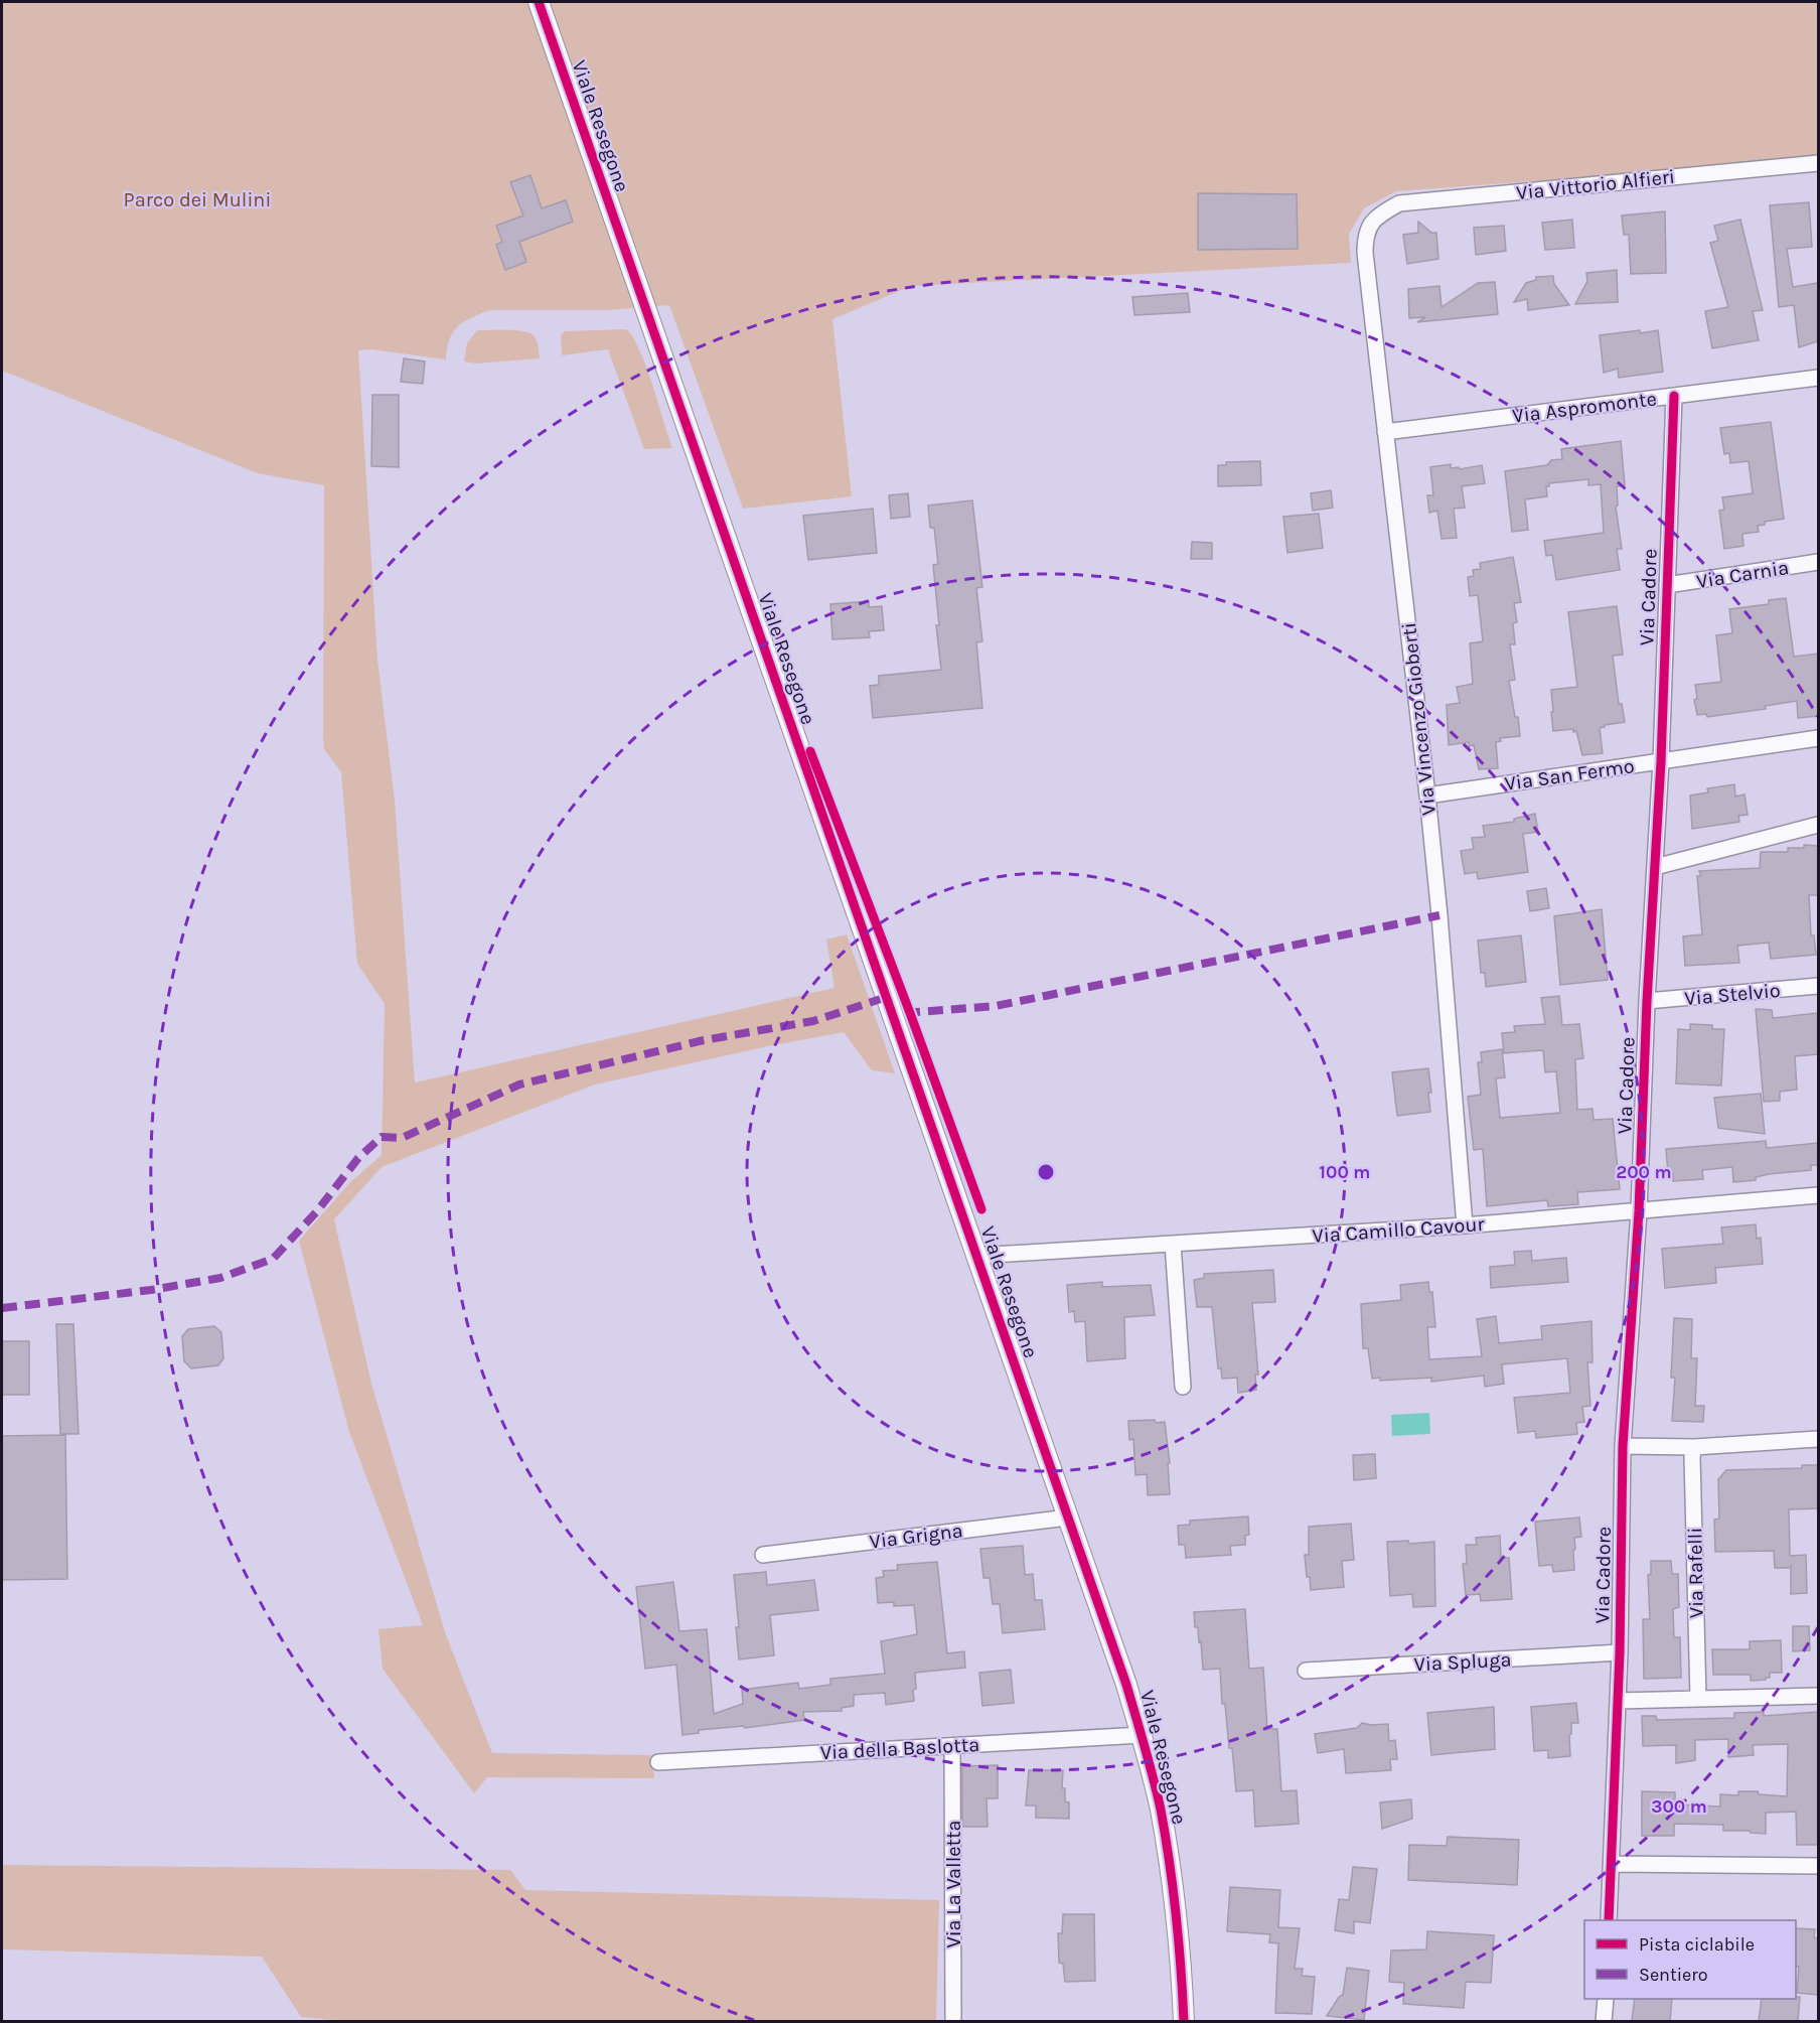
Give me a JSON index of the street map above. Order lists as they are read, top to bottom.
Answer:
{
  "streets": {
    "street": [
      "Viale Resegone",
      "Via Vittorio Alfieri",
      "Via Aspromonte",
      "Via Carnia",
      "Via Cadore",
      "Via Vincenzo Gioberti",
      "Via San Fermo",
      "Via Stelvio",
      "Via Camillo Cavour",
      "Via Grigna",
      "Via Rafelli",
      "Via Spluga",
      "Via della Baslotta",
      "Via La Valletta"
    ]
  },
  "crossings": [
    ["Viale Resegone", "Via Camillo Cavour"],
    ["Viale Resegone", "Via Grigna"],
    ["Viale Resegone", "Via della Baslotta"],
    ["Via Vittorio Alfieri", "Via Vincenzo Gioberti"],
    ["Via Aspromonte", "Via Cadore"],
    ["Via Aspromonte", "Via Vincenzo Gioberti"],
    ["Via Carnia", "Via Cadore"],
    ["Via Cadore", "Via San Fermo"],
    ["Via Cadore", "Via Stelvio"],
    ["Via Cadore", "Via Camillo Cavour"],
    ["Via Cadore", "Via Spluga"],
    ["Via Vincenzo Gioberti", "Via San Fermo"],
    ["Via Vincenzo Gioberti", "Via Camillo Cavour"],
    ["Via della Baslotta", "Via La Valletta"]
  ],
  "parks": ["Parco dei Mulini"],
  "legend": ["Pista ciclabile", "Sentiero"],
  "rings": ["100 m", "200 m", "300 m"]
}
